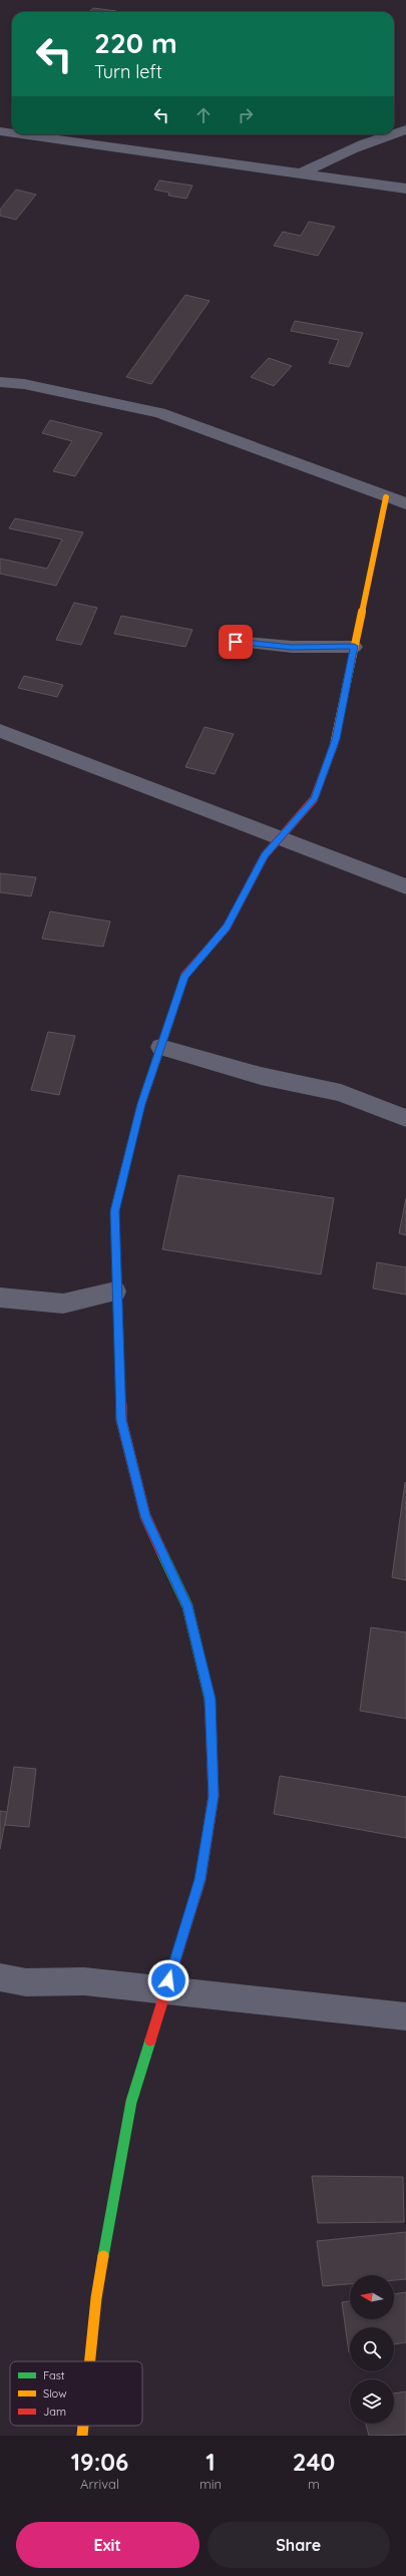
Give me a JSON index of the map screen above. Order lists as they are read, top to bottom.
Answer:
{
  "legend": ["Fast", "Slow", "Jam"],
  "north": "left",
  "page": {
    "turn": ["220 m", "Turn left"],
    "eta": [
      "19:06",
      "Arrival",
      "1",
      "min",
      "240",
      "m"
    ],
    "buttons": ["Exit", "Share"]
  }
}
